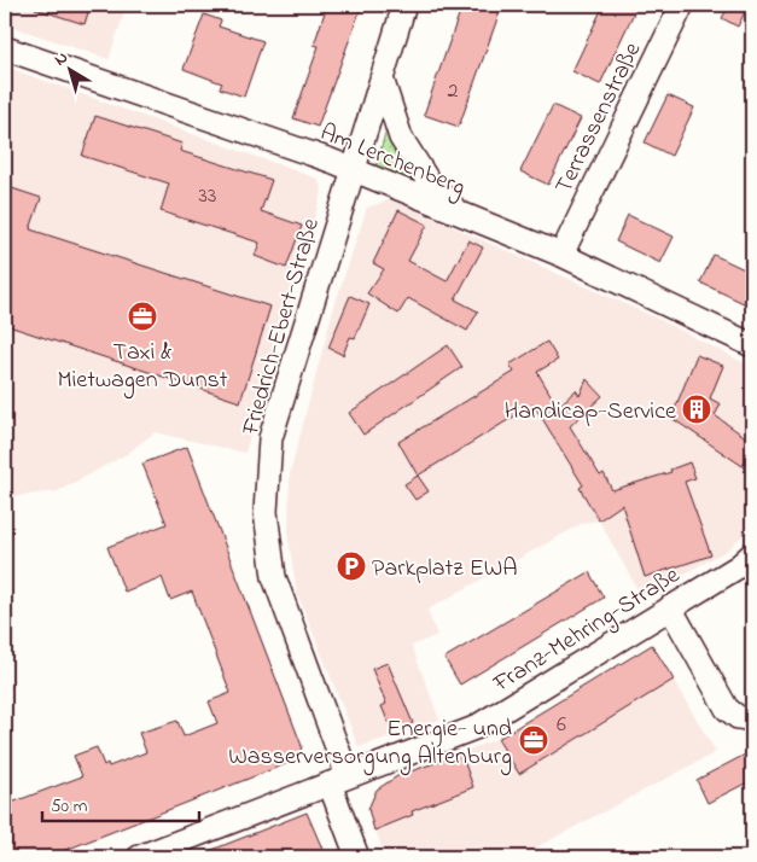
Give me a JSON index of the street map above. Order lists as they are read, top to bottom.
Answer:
{
  "streets": {
    "street": [
      "Terrassenstraße",
      "Am Lerchenberg",
      "Friedrich-Ebert-Straße",
      "Franz-Mehring-Straße"
    ]
  },
  "crossings": [
    ["Terrassenstraße", "Am Lerchenberg"],
    ["Am Lerchenberg", "Friedrich-Ebert-Straße"],
    ["Friedrich-Ebert-Straße", "Franz-Mehring-Straße"]
  ],
  "places": {
    "office": ["Taxi & Mietwagen Dunst", "Energie- und Wasserversorgung Altenburg"],
    "building": ["Handicap-Service"],
    "parking": ["Parkplatz EWA"]
  },
  "house_numbers": ["2", "33", "6"],
  "scale_bar": "50 m",
  "north": "top left"
}
